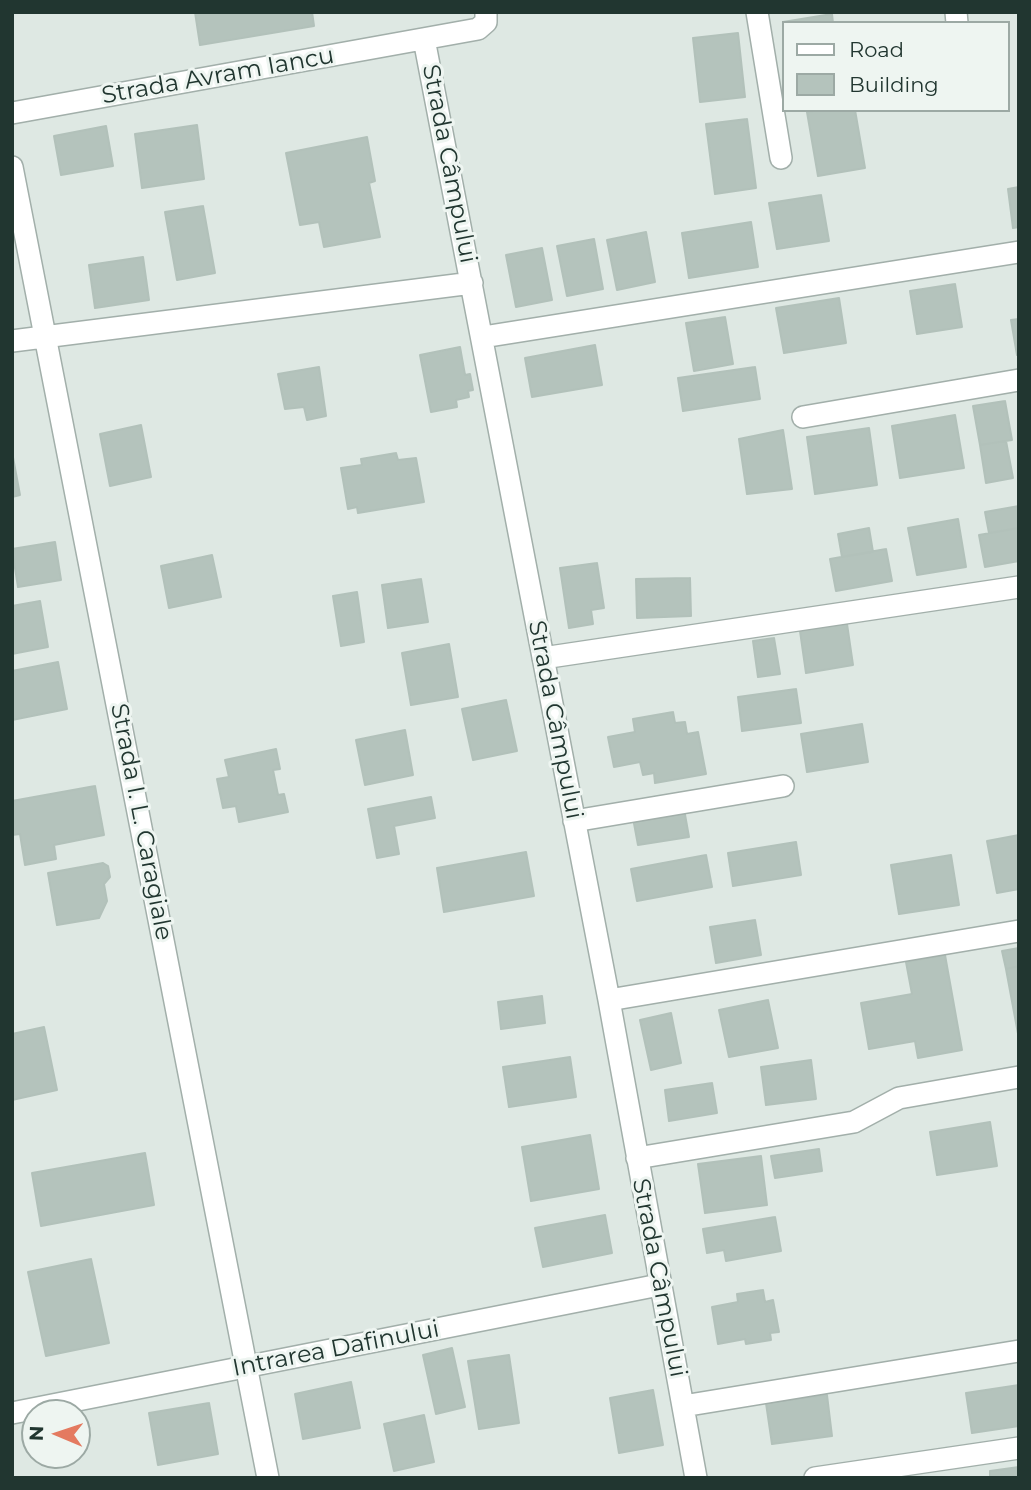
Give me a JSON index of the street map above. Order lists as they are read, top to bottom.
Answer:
{
  "streets": {
    "street": [
      "Strada Avram Iancu",
      "Strada Câmpului",
      "Strada I. L. Caragiale",
      "Intrarea Dafinului"
    ]
  },
  "crossings": [
    ["Strada Avram Iancu", "Strada Câmpului"],
    ["Strada Câmpului", "Intrarea Dafinului"],
    ["Strada I. L. Caragiale", "Intrarea Dafinului"]
  ],
  "legend": ["Road", "Building"],
  "north": "left"
}
